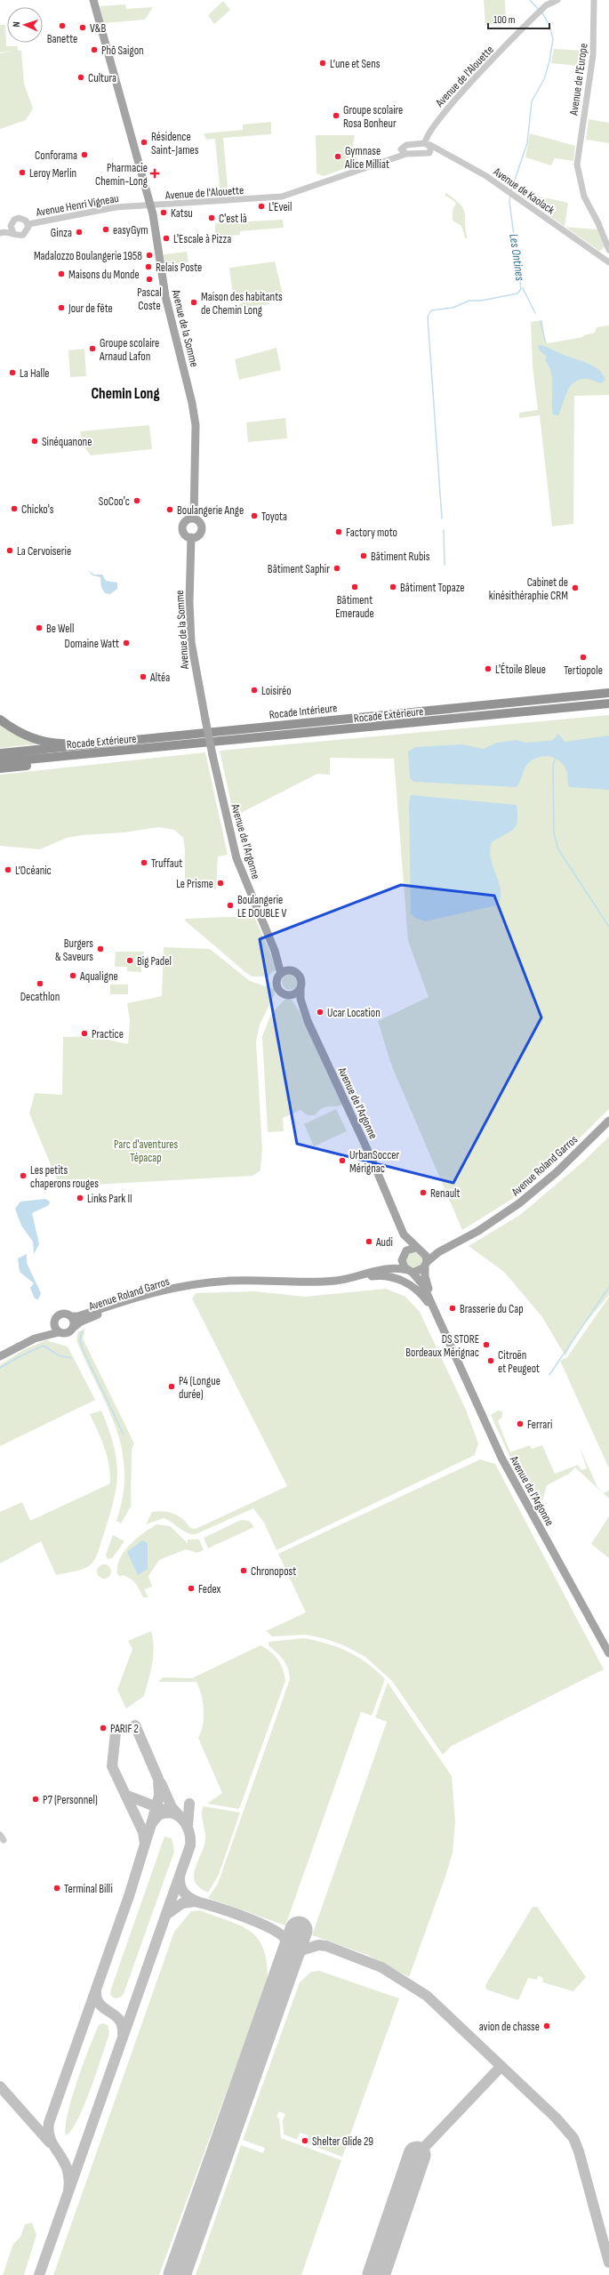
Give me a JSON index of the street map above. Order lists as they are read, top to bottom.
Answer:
{
  "streets": {
    "highway": ["Rocade Intérieure", "Rocade Extérieure"],
    "main road": ["Avenue de la Somme", "Avenue de l'Argonne", "Avenue Roland Garros"],
    "street": [
      "Avenue de l'Alouette",
      "Avenue de l'Europe",
      "Avenue de Kaolack",
      "Avenue Henri Vigneau"
    ]
  },
  "crossings": [
    ["Avenue de l'Alouette", "Avenue de Kaolack"],
    ["Avenue de l'Alouette", "Avenue Henri Vigneau"],
    ["Avenue de l'Alouette", "Avenue de la Somme"],
    ["Avenue de l'Europe", "Avenue de Kaolack"],
    ["Avenue Henri Vigneau", "Avenue de la Somme"],
    ["Avenue de la Somme", "Avenue de l'Argonne"],
    ["Avenue de l'Argonne", "Avenue Roland Garros"]
  ],
  "districts": ["Chemin Long"],
  "water": ["Les Ontines"],
  "parks": ["Parc d'aventures Tépacap"],
  "places": {
    "other": [
      "Banette",
      "V&B",
      "Phô Saigon",
      "L’une et Sens",
      "Cultura",
      "Groupe scolaire Rosa Bonheur",
      "Résidence Saint-James",
      "Conforama",
      "Gymnase Alice Milliat",
      "Leroy Merlin",
      "L'Eveil",
      "Katsu",
      "C'est là",
      "easyGym",
      "Ginza",
      "L'Escale à Pizza",
      "Madalozzo Boulangerie 1958",
      "Relais Poste",
      "Maisons du Monde",
      "Pascal Coste",
      "Maison des habitants de Chemin Long",
      "Jour de fête",
      "Groupe scolaire Arnaud Lafon",
      "La Halle",
      "Sinéquanone",
      "SoCoo'c",
      "Chicko's",
      "Boulangerie Ange",
      "Toyota",
      "Factory moto",
      "La Cervoiserie",
      "Bâtiment Rubis",
      "Bâtiment Saphir",
      "Bâtiment Emeraude",
      "Bâtiment Topaze",
      "Cabinet de kinésithéraphie CRM",
      "Be Well",
      "Domaine Watt",
      "Tertiopole",
      "L'Étoile Bleue",
      "Altéa",
      "Loisiréo",
      "Truffaut",
      "L’Océanic",
      "Le Prisme",
      "Boulangerie LE DOUBLE V",
      "Burgers & Saveurs",
      "Big Padel",
      "Aqualigne",
      "Decathlon",
      "Ucar Location",
      "Practice",
      "UrbanSoccer Mérignac",
      "Les petits chaperons rouges",
      "Renault",
      "Links Park II",
      "Audi",
      "Brasserie du Cap",
      "DS STORE Bordeaux Mérignac",
      "Citroën et Peugeot",
      "P4 (Longue durée)",
      "Ferrari",
      "Chronopost",
      "Fedex",
      "PARIF 2",
      "P7 (Personnel)",
      "Terminal Billi",
      "avion de chasse",
      "Shelter Glide 29"
    ],
    "health": ["Pharmacie Chemin-Long"]
  },
  "scale_bar": "100 m",
  "north": "left"
}
